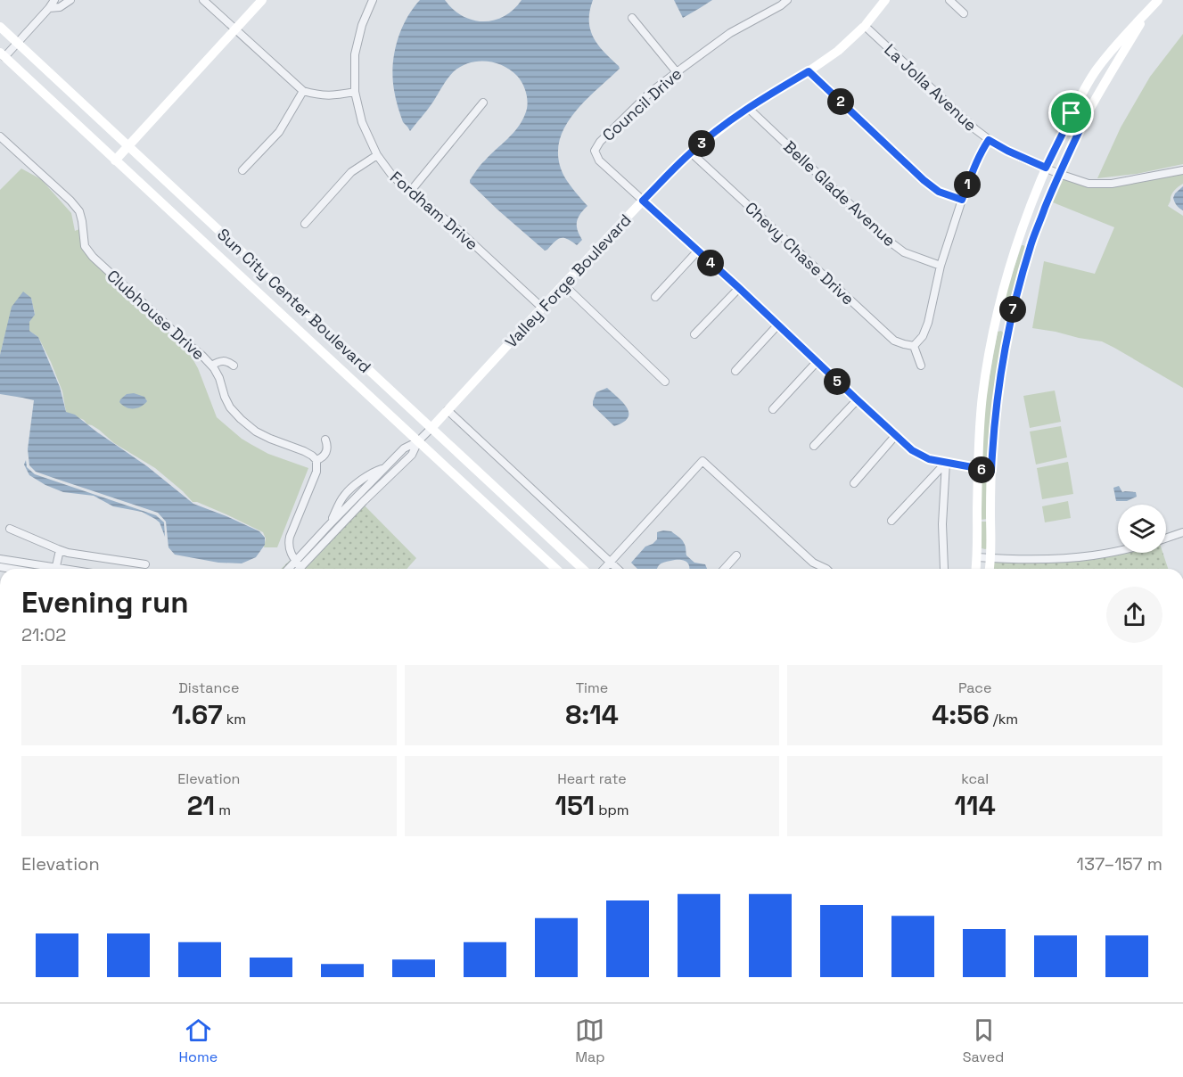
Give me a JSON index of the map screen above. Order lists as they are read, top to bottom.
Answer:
{
  "streets": {
    "street": [
      "La Jolla Avenue",
      "Council Drive",
      "Belle Glade Avenue",
      "Fordham Drive",
      "Chevy Chase Drive",
      "Valley Forge Boulevard",
      "Sun City Center Boulevard",
      "Clubhouse Drive"
    ]
  },
  "crossings": [
    ["La Jolla Avenue", "Valley Forge Boulevard"],
    ["Council Drive", "Valley Forge Boulevard"],
    ["Belle Glade Avenue", "Valley Forge Boulevard"],
    ["Fordham Drive", "Valley Forge Boulevard"],
    ["Chevy Chase Drive", "Valley Forge Boulevard"],
    ["Valley Forge Boulevard", "Sun City Center Boulevard"]
  ],
  "page": {
    "pins": [
      "2",
      "3",
      "1",
      "4",
      "7",
      "5",
      "6"
    ],
    "heading": ["Evening run", "21:02"],
    "stats": [
      ["Distance", "1.67 km"],
      ["Time", "8:14"],
      ["Pace", "4:56 /km"],
      ["Elevation", "21 m"],
      ["Heart rate", "151 bpm"],
      ["kcal", "114"]
    ],
    "chart": ["Elevation", "137–157 m"],
    "tabs": ["Home", "Map", "Saved"]
  }
}
